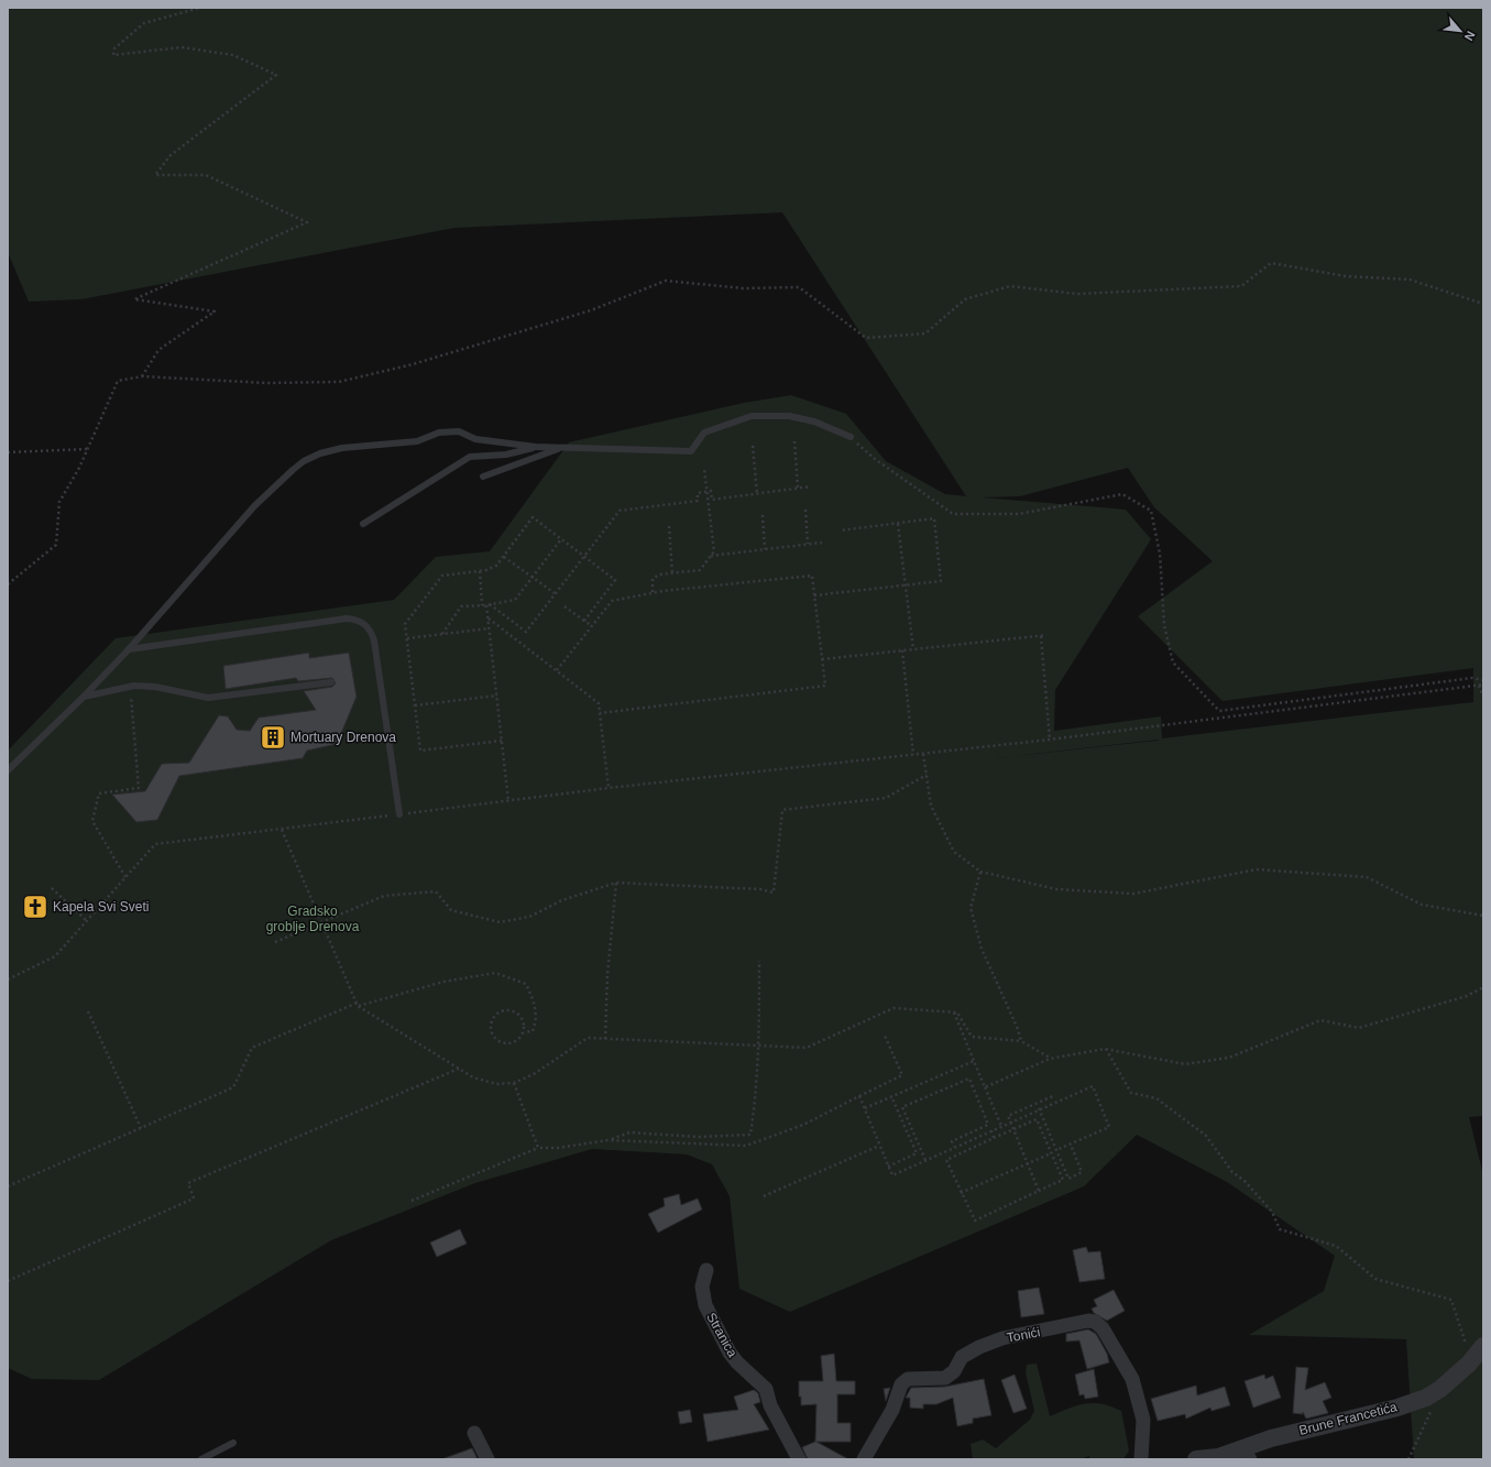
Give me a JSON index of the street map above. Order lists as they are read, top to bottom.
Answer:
{
  "streets": {
    "street": ["Stranica", "Tonići", "Brune Francetića"]
  },
  "parks": ["Gradsko groblje Drenova"],
  "places": {
    "building": ["Mortuary Drenova"],
    "church": ["Kapela Svi Sveti"]
  },
  "north": "bottom right"
}
